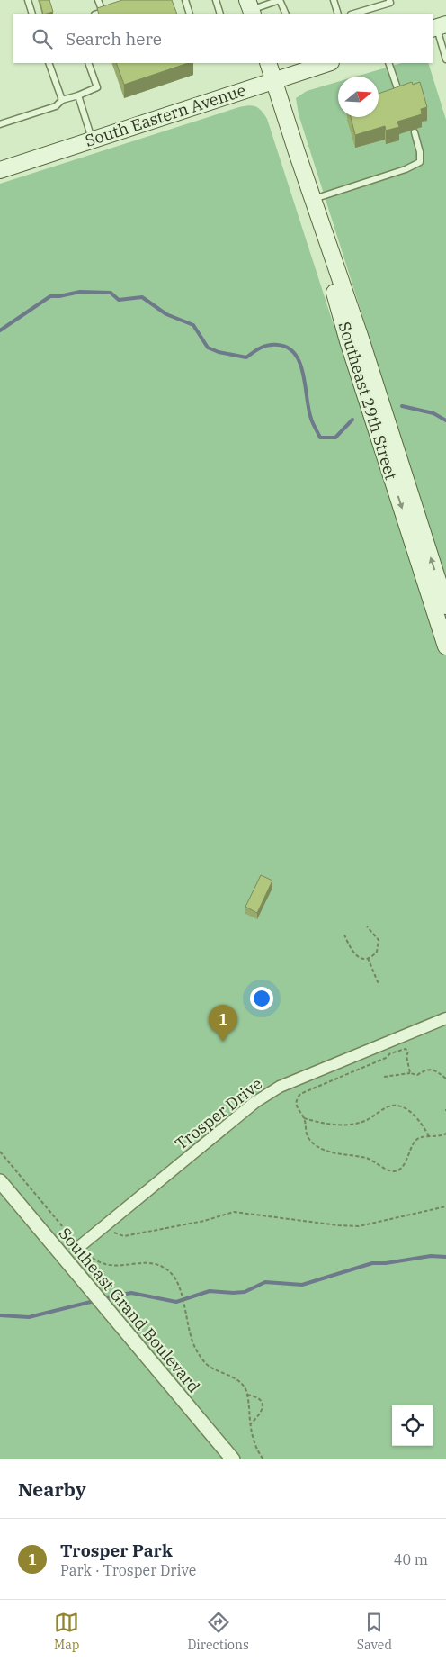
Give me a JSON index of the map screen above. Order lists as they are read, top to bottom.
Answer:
{
  "streets": {
    "main road": ["South Eastern Avenue", "Southeast 29th Street"],
    "street": ["Trosper Drive", "Southeast Grand Boulevard"]
  },
  "crossings": [
    ["South Eastern Avenue", "Southeast 29th Street"]
  ],
  "north": "right",
  "page": {
    "search": "Search here",
    "pins": "1",
    "heading": "Nearby",
    "list": [
      {
        "mark": "1",
        "name": "Trosper Park",
        "note": "Park · Trosper Drive",
        "value": "40 m"
      }
    ],
    "nav": ["Map", "Directions", "Saved"]
  }
}
